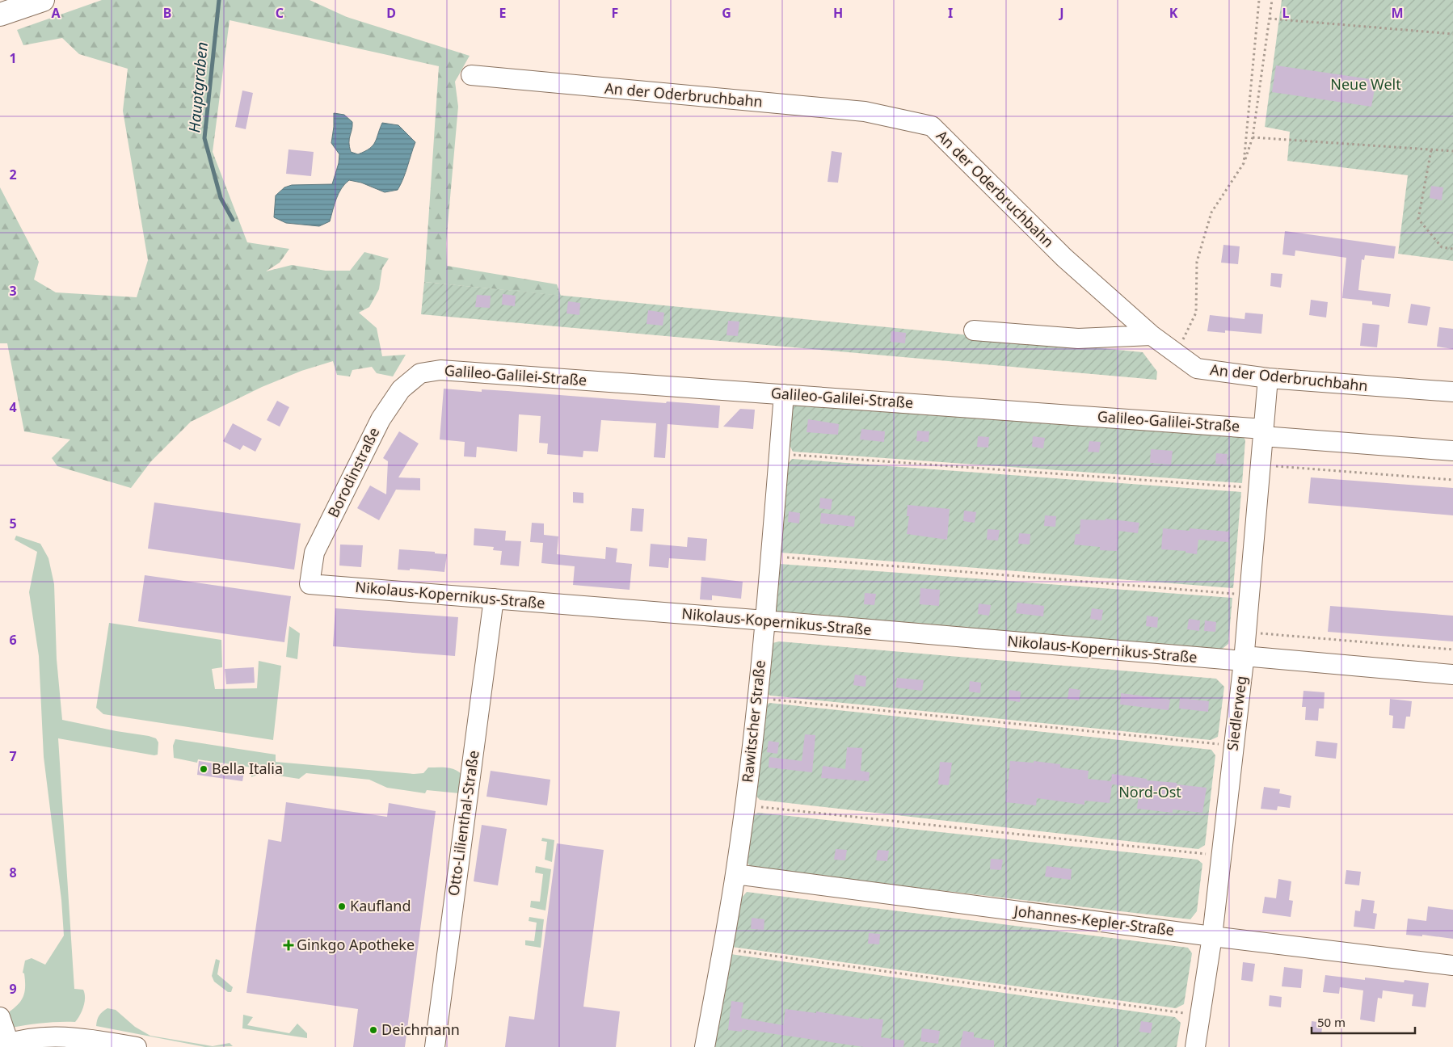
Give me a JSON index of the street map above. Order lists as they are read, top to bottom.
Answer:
{
  "streets": {
    "street": [
      "An der Oderbruchbahn",
      "Galileo-Galilei-Straße",
      "Borodinstraße",
      "Nikolaus-Kopernikus-Straße",
      "Siedlerweg",
      "Rawitscher Straße",
      "Otto-Lilienthal-Straße",
      "Johannes-Kepler-Straße"
    ]
  },
  "crossings": [
    ["An der Oderbruchbahn", "Siedlerweg"],
    ["Galileo-Galilei-Straße", "Borodinstraße"],
    ["Galileo-Galilei-Straße", "Siedlerweg"],
    ["Galileo-Galilei-Straße", "Rawitscher Straße"],
    ["Borodinstraße", "Nikolaus-Kopernikus-Straße"],
    ["Nikolaus-Kopernikus-Straße", "Siedlerweg"],
    ["Nikolaus-Kopernikus-Straße", "Rawitscher Straße"],
    ["Nikolaus-Kopernikus-Straße", "Otto-Lilienthal-Straße"],
    ["Siedlerweg", "Johannes-Kepler-Straße"],
    ["Rawitscher Straße", "Johannes-Kepler-Straße"]
  ],
  "water": ["Hauptgraben"],
  "parks": ["Neue Welt", "Nord-Ost"],
  "places": {
    "other": ["Bella Italia", "Kaufland", "Deichmann"],
    "health": ["Ginkgo Apotheke"]
  },
  "scale_bar": "50 m",
  "grid": {
    "columns": [
      "A",
      "B",
      "C",
      "D",
      "E",
      "F",
      "G",
      "H",
      "I",
      "J",
      "K",
      "L",
      "M"
    ],
    "rows": [
      "1",
      "2",
      "3",
      "4",
      "5",
      "6",
      "7",
      "8",
      "9"
    ]
  }
}
